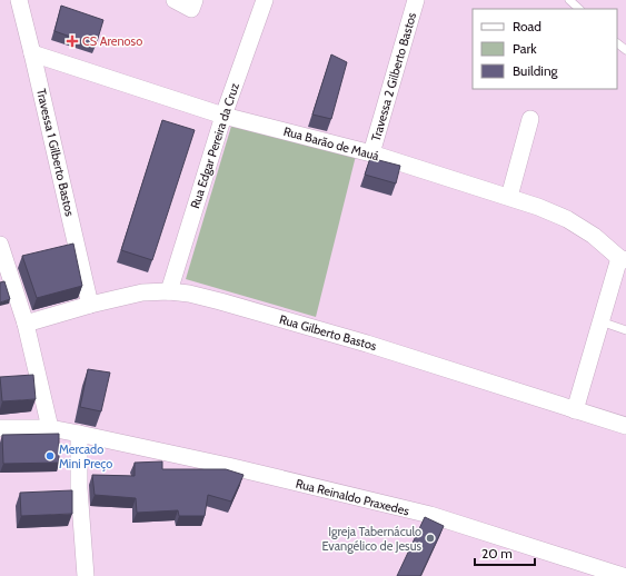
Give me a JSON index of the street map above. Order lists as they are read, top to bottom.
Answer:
{
  "streets": {
    "street": [
      "Travessa 2 Gilberto Bastos",
      "Rua Barão de Mauá",
      "Rua Edgar Pereira da Cruz",
      "Travessa 1 Gilberto Bastos",
      "Rua Gilberto Bastos",
      "Rua Reinaldo Praxedes"
    ]
  },
  "crossings": [
    ["Travessa 2 Gilberto Bastos", "Rua Barão de Mauá"],
    ["Rua Barão de Mauá", "Rua Edgar Pereira da Cruz"],
    ["Rua Barão de Mauá", "Travessa 1 Gilberto Bastos"],
    ["Rua Edgar Pereira da Cruz", "Rua Gilberto Bastos"],
    ["Travessa 1 Gilberto Bastos", "Rua Gilberto Bastos"]
  ],
  "places": {
    "health": ["CS Arenoso"],
    "other": ["Mercado Mini Preço", "Igreja Tabernáculo Evangélico de Jesus"]
  },
  "legend": ["Road", "Park", "Building"],
  "scale_bar": "20 m"
}
